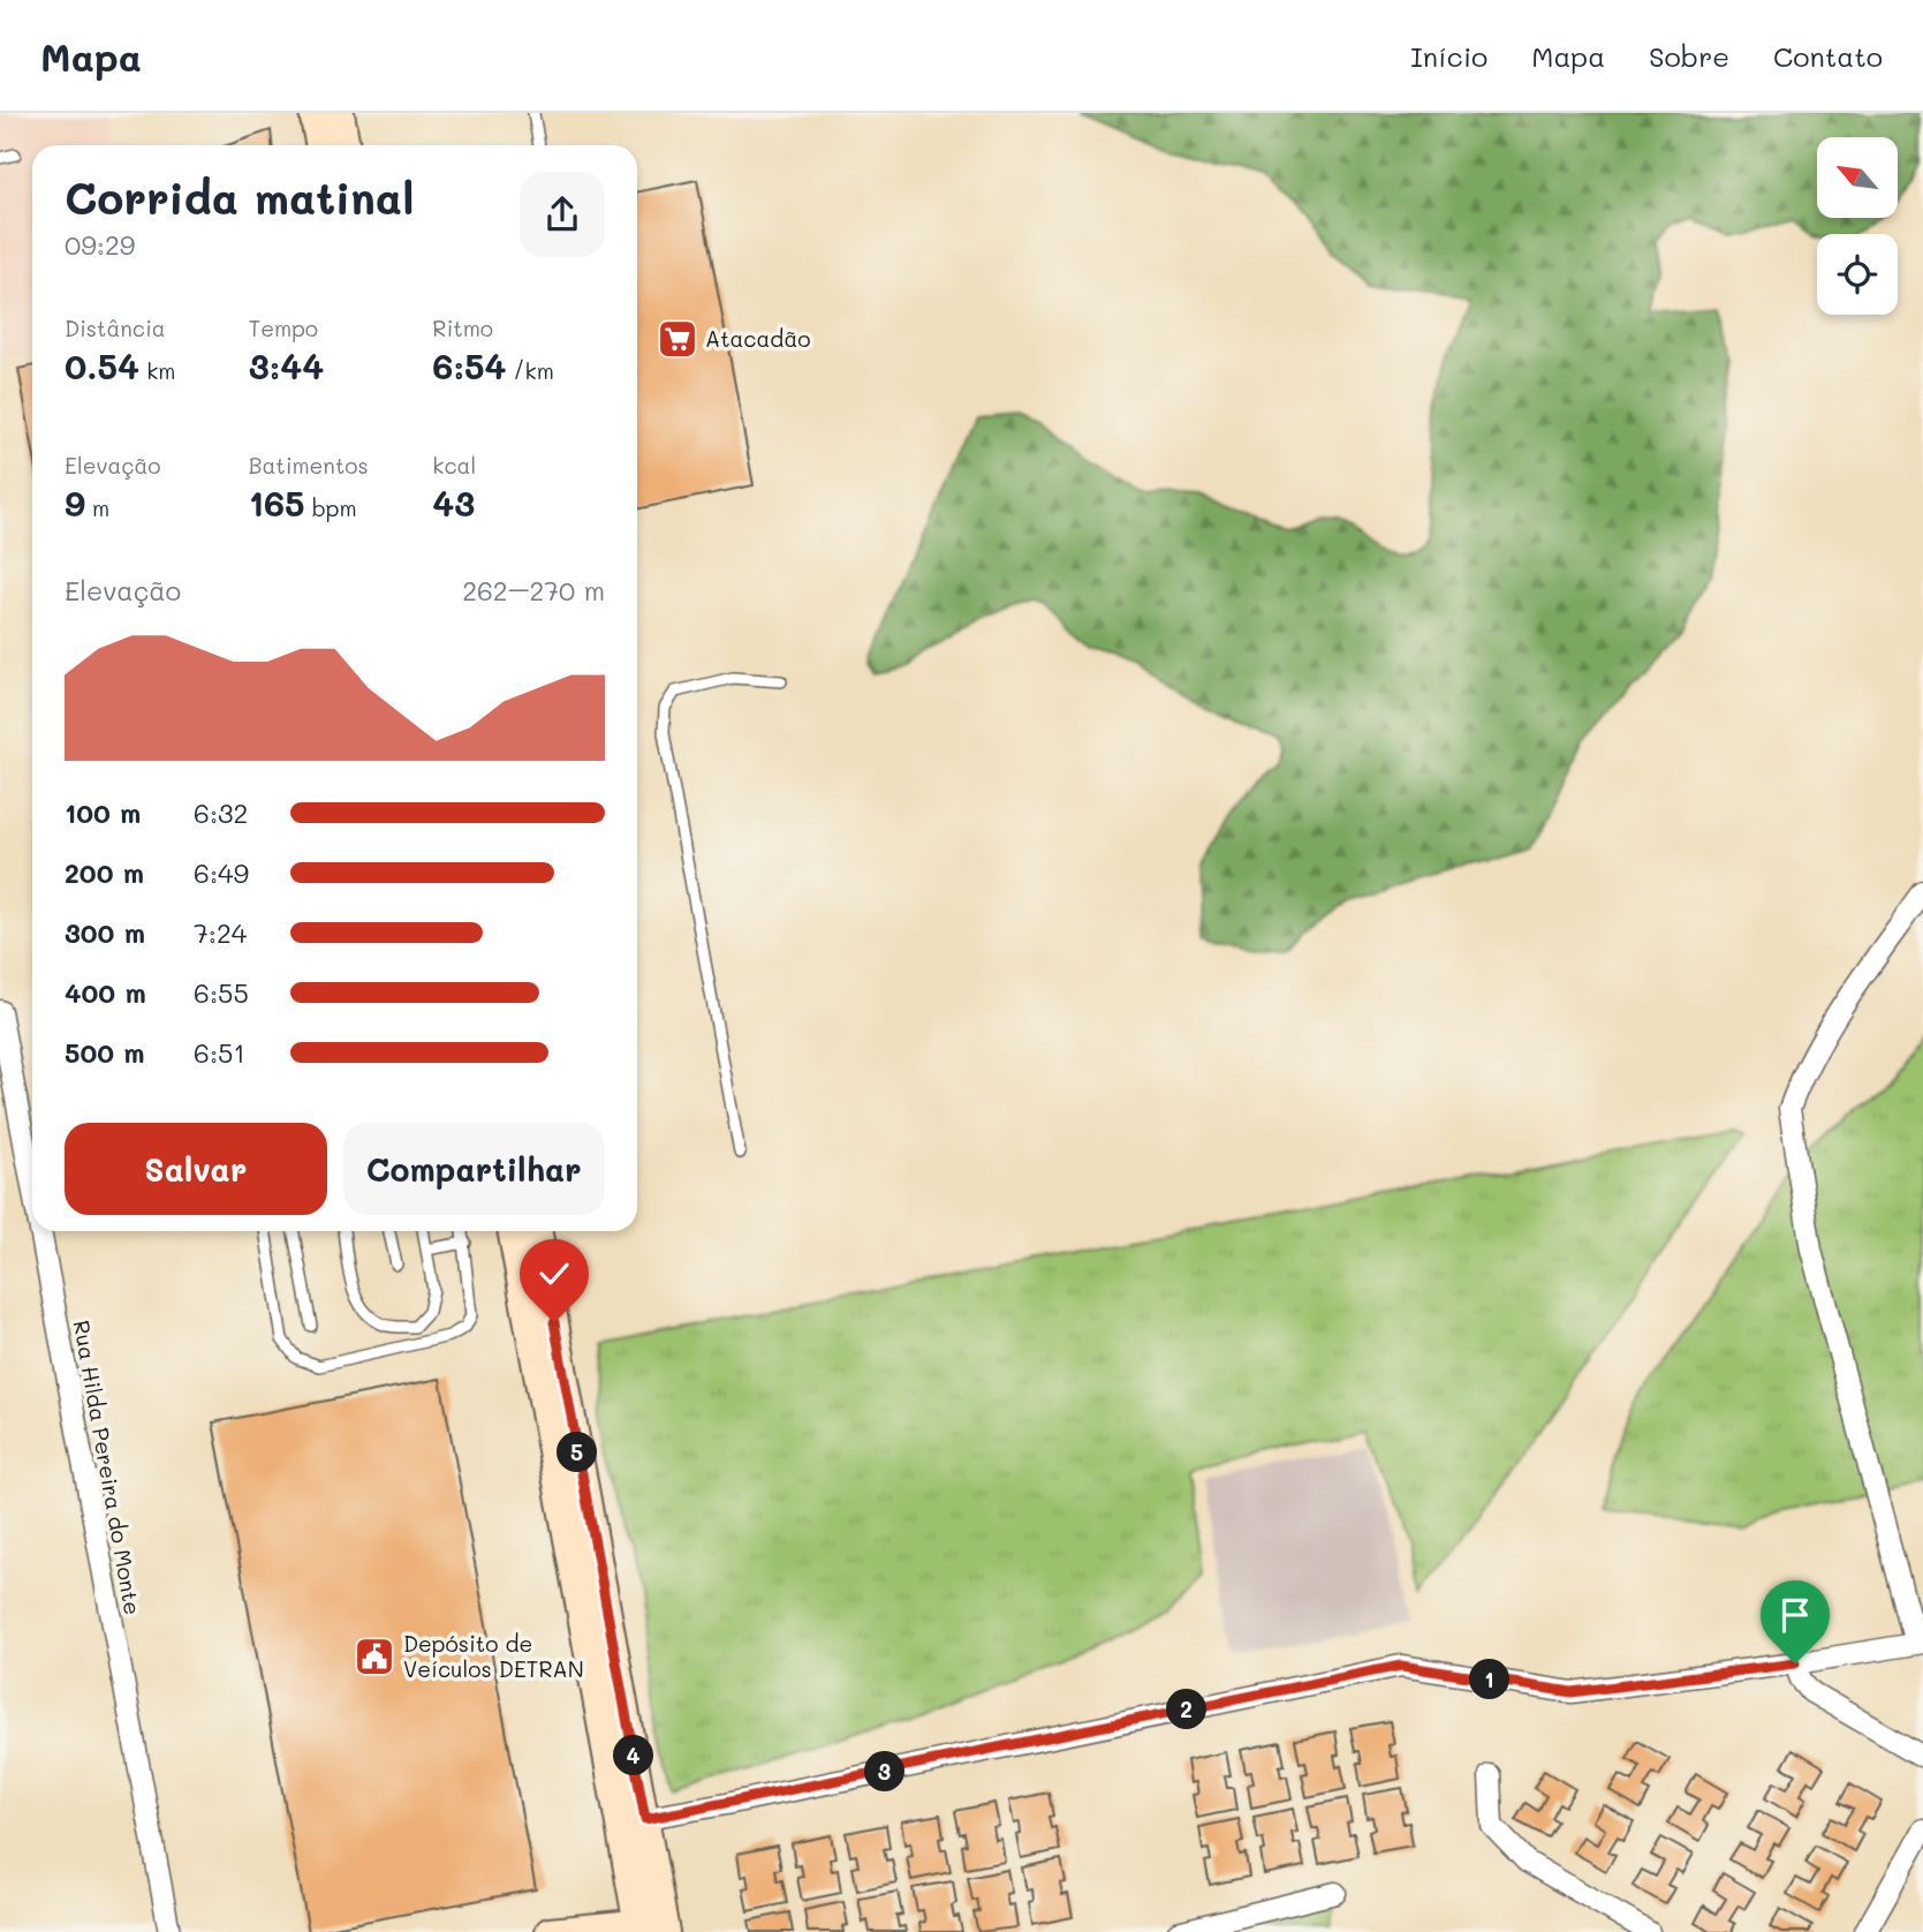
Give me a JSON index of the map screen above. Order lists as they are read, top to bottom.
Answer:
{
  "streets": {
    "street": ["Rua Hilda Pereira do Monte"]
  },
  "places": {
    "supermarket": ["Atacadão"],
    "public building": ["Depósito de Veículos DETRAN"]
  },
  "north": "top left",
  "page": {
    "header": "Mapa",
    "nav": [
      "Início",
      "Mapa",
      "Sobre",
      "Contato"
    ],
    "heading": ["Corrida matinal", "09:29"],
    "stats": [
      ["Distância", "0.54 km"],
      ["Tempo", "3:44"],
      ["Ritmo", "6:54 /km"],
      ["Elevação", "9 m"],
      ["Batimentos", "165 bpm"],
      ["kcal", "43"]
    ],
    "chart": ["Elevação", "262–270 m"],
    "list": [
      {
        "name": "100 m",
        "note": "6:32"
      },
      {
        "name": "200 m",
        "note": "6:49"
      },
      {
        "name": "300 m",
        "note": "7:24"
      },
      {
        "name": "400 m",
        "note": "6:55"
      },
      {
        "name": "500 m",
        "note": "6:51"
      }
    ],
    "buttons": ["Salvar", "Compartilhar"],
    "pins": [
      "5",
      "1",
      "2",
      "4",
      "3"
    ]
  }
}
